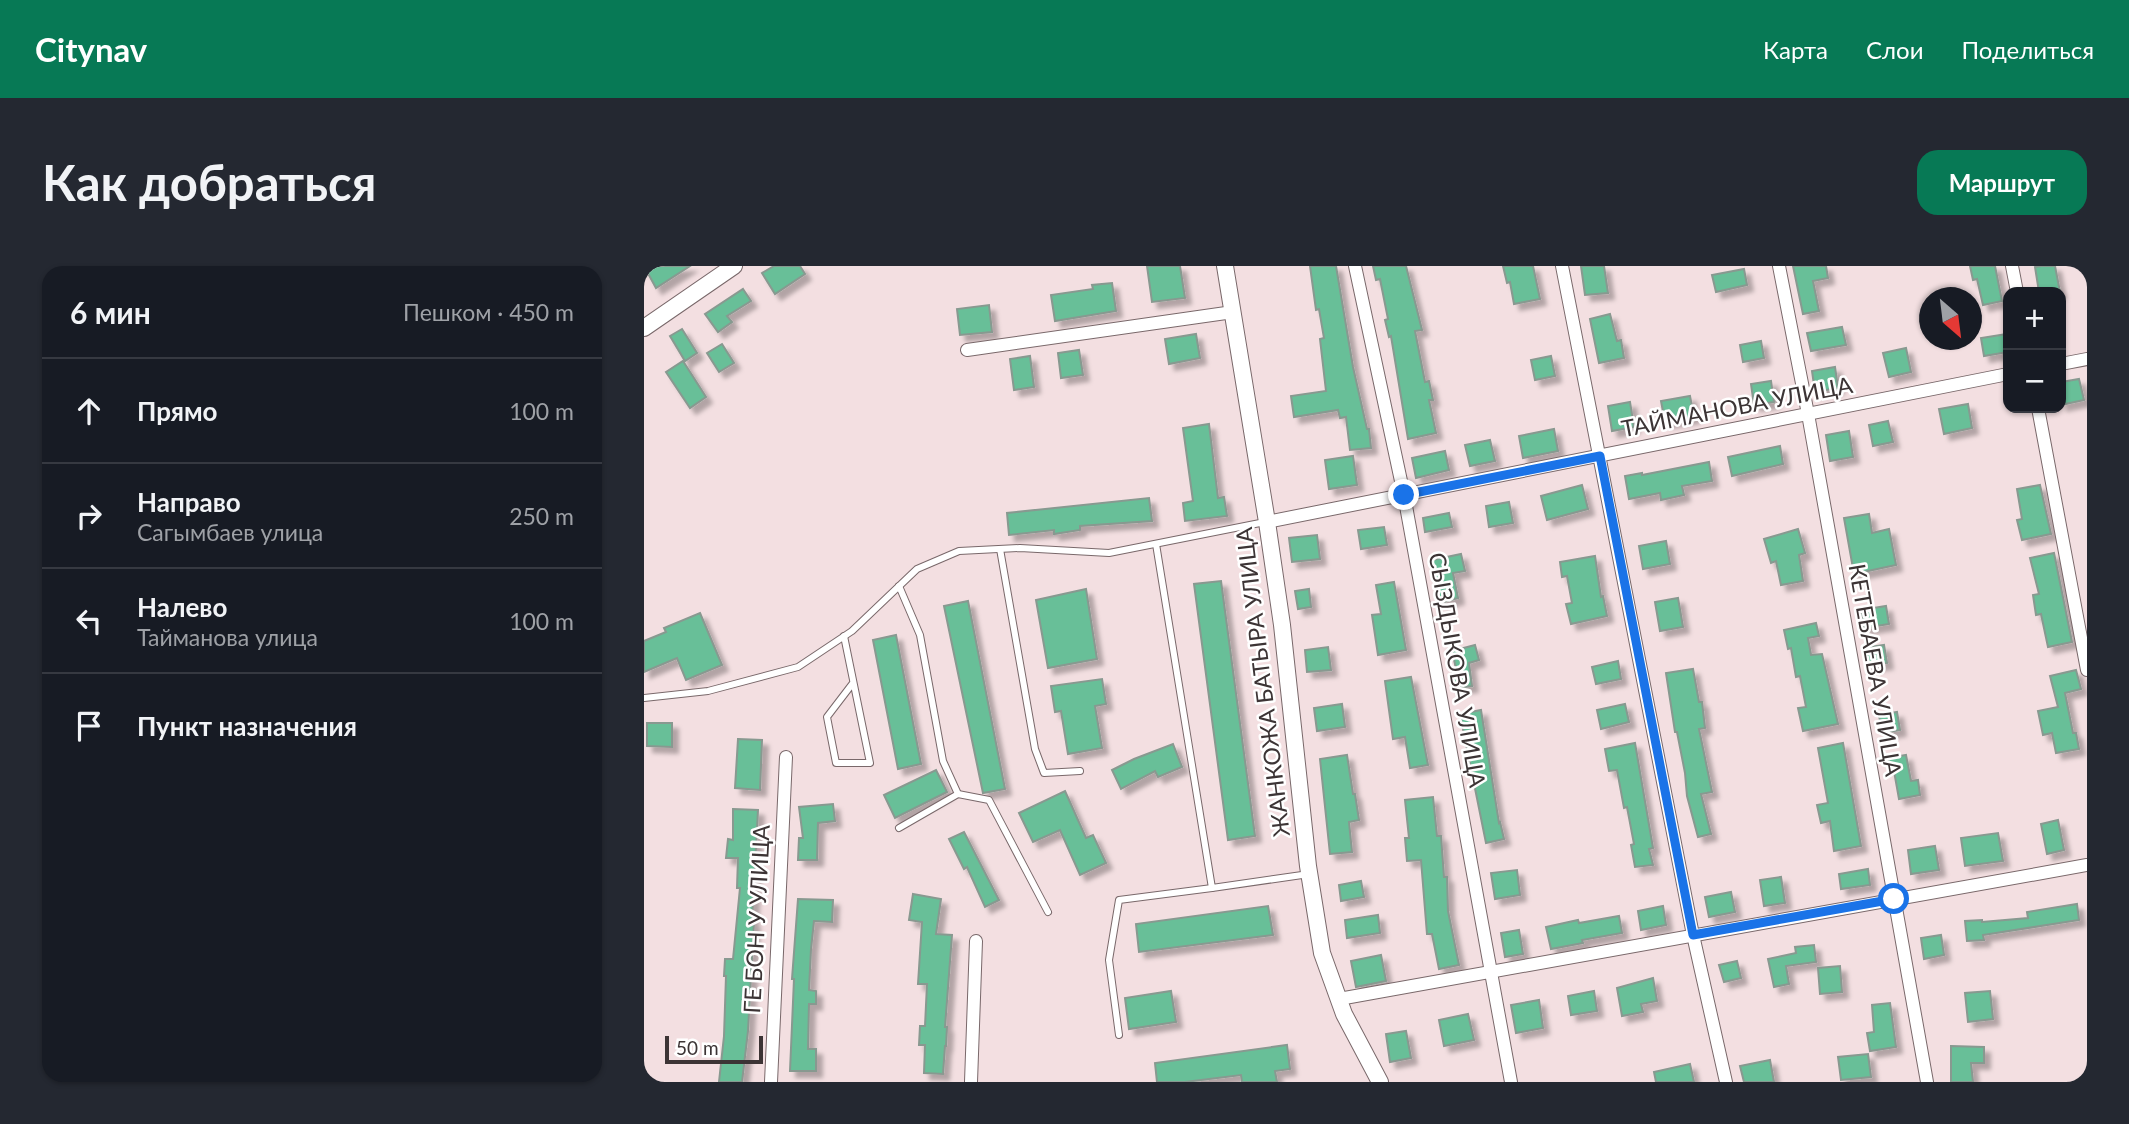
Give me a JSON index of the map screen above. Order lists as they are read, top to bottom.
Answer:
{
  "streets": {
    "street": [
      "ТАЙМАНОВА УЛИЦА",
      "СЫЗДЫКОВА УЛИЦА",
      "КЕТЕБАЕВА УЛИЦА",
      "ЖАНКОЖА БАТЫРА УЛИЦА",
      "ГЕ БОН У УЛИЦА"
    ]
  },
  "crossings": [
    ["ТАЙМАНОВА УЛИЦА", "СЫЗДЫКОВА УЛИЦА"],
    ["ТАЙМАНОВА УЛИЦА", "КЕТЕБАЕВА УЛИЦА"],
    ["ТАЙМАНОВА УЛИЦА", "ЖАНКОЖА БАТЫРА УЛИЦА"]
  ],
  "scale_bar": "50 m",
  "north": "bottom right",
  "page": {
    "header": "Citynav",
    "nav": ["Карта", "Слои", "Поделиться"],
    "buttons": "Маршрут",
    "title": "Как добраться",
    "heading": ["6 мин", "Пешком · 450 m"],
    "map_buttons": ["+", "−"],
    "list": [
      ["Прямо", "100 m"],
      ["Направо", "Сагымбаев улица", "250 m"],
      ["Налево", "Тайманова улица", "100 m"],
      "Пункт назначения"
    ],
    "scale": "50 m"
  }
}
